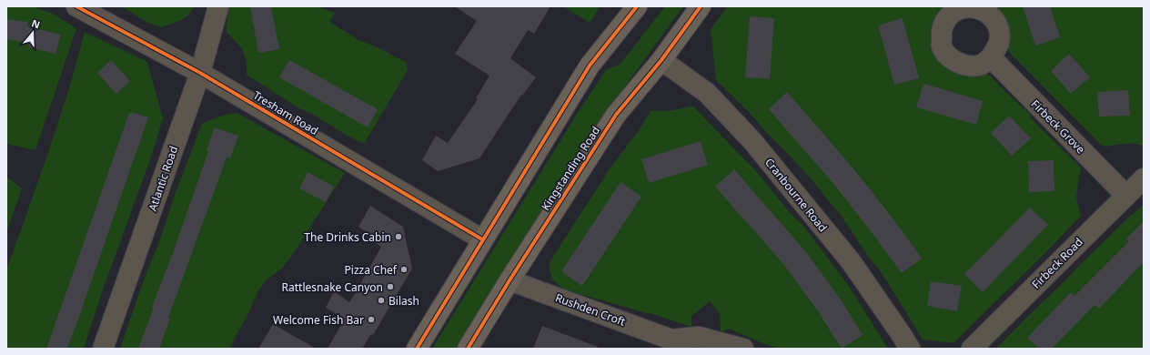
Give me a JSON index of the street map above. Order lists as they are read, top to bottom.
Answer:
{
  "streets": {
    "main road": ["Kingstanding Road"],
    "street": [
      "Tresham Road",
      "Firbeck Grove",
      "Atlantic Road",
      "Cranbourne Road",
      "Firbeck Road",
      "Rushden Croft"
    ]
  },
  "crossings": [
    ["Tresham Road", "Atlantic Road"],
    ["Firbeck Grove", "Firbeck Road"],
    ["Kingstanding Road", "Cranbourne Road"],
    ["Kingstanding Road", "Rushden Croft"]
  ],
  "places": [
    "The Drinks Cabin",
    "Pizza Chef",
    "Rattlesnake Canyon",
    "Bilash",
    "Welcome Fish Bar"
  ],
  "north": "top"
}
